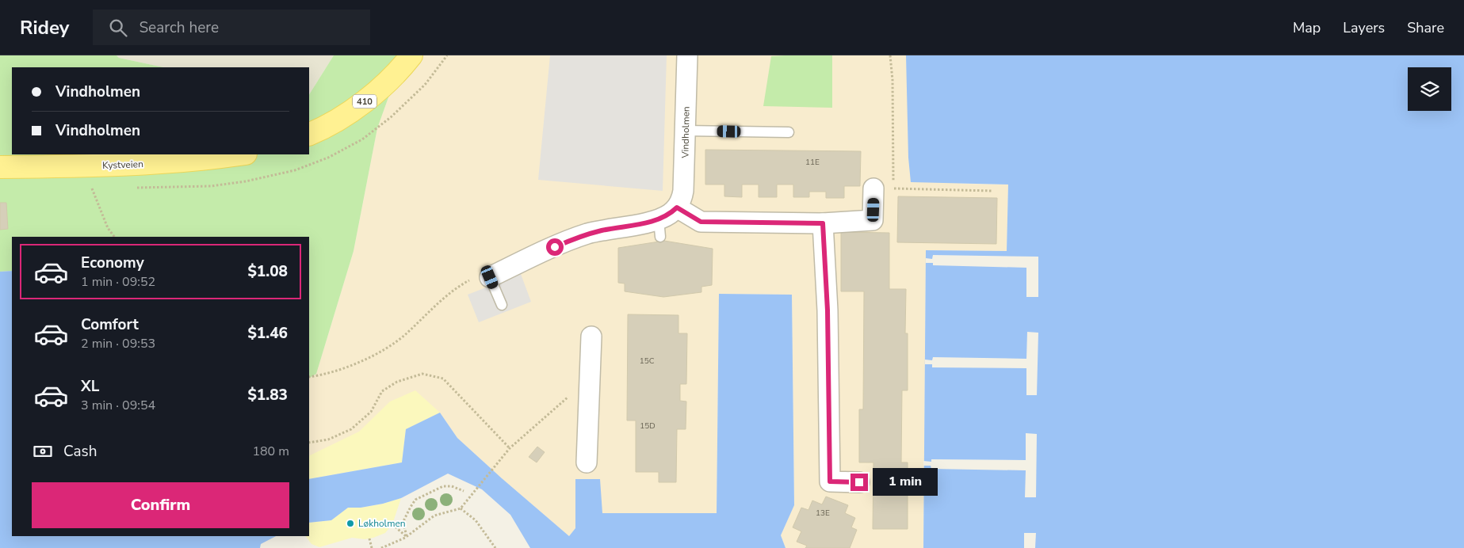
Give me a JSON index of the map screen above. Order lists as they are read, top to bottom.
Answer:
{
  "streets": {
    "main road": ["410", "Kystveien"],
    "street": ["Vindholmen"]
  },
  "places": ["Løkholmen"],
  "house_numbers": [
    "11E",
    "15C",
    "15D",
    "13E"
  ],
  "page": {
    "header": "Ridey",
    "search": "Search here",
    "nav": ["Map", "Layers", "Share"],
    "banner": ["Vindholmen", "Vindholmen"],
    "list": [
      {
        "name": "Economy",
        "note": "1 min · 09:52",
        "value": "$1.08"
      },
      {
        "name": "Comfort",
        "note": "2 min · 09:53",
        "value": "$1.46"
      },
      {
        "name": "XL",
        "note": "3 min · 09:54",
        "value": "$1.83"
      }
    ],
    "pay": ["Cash", "180 m"],
    "bubble": "1 min",
    "buttons": "Confirm"
  }
}
